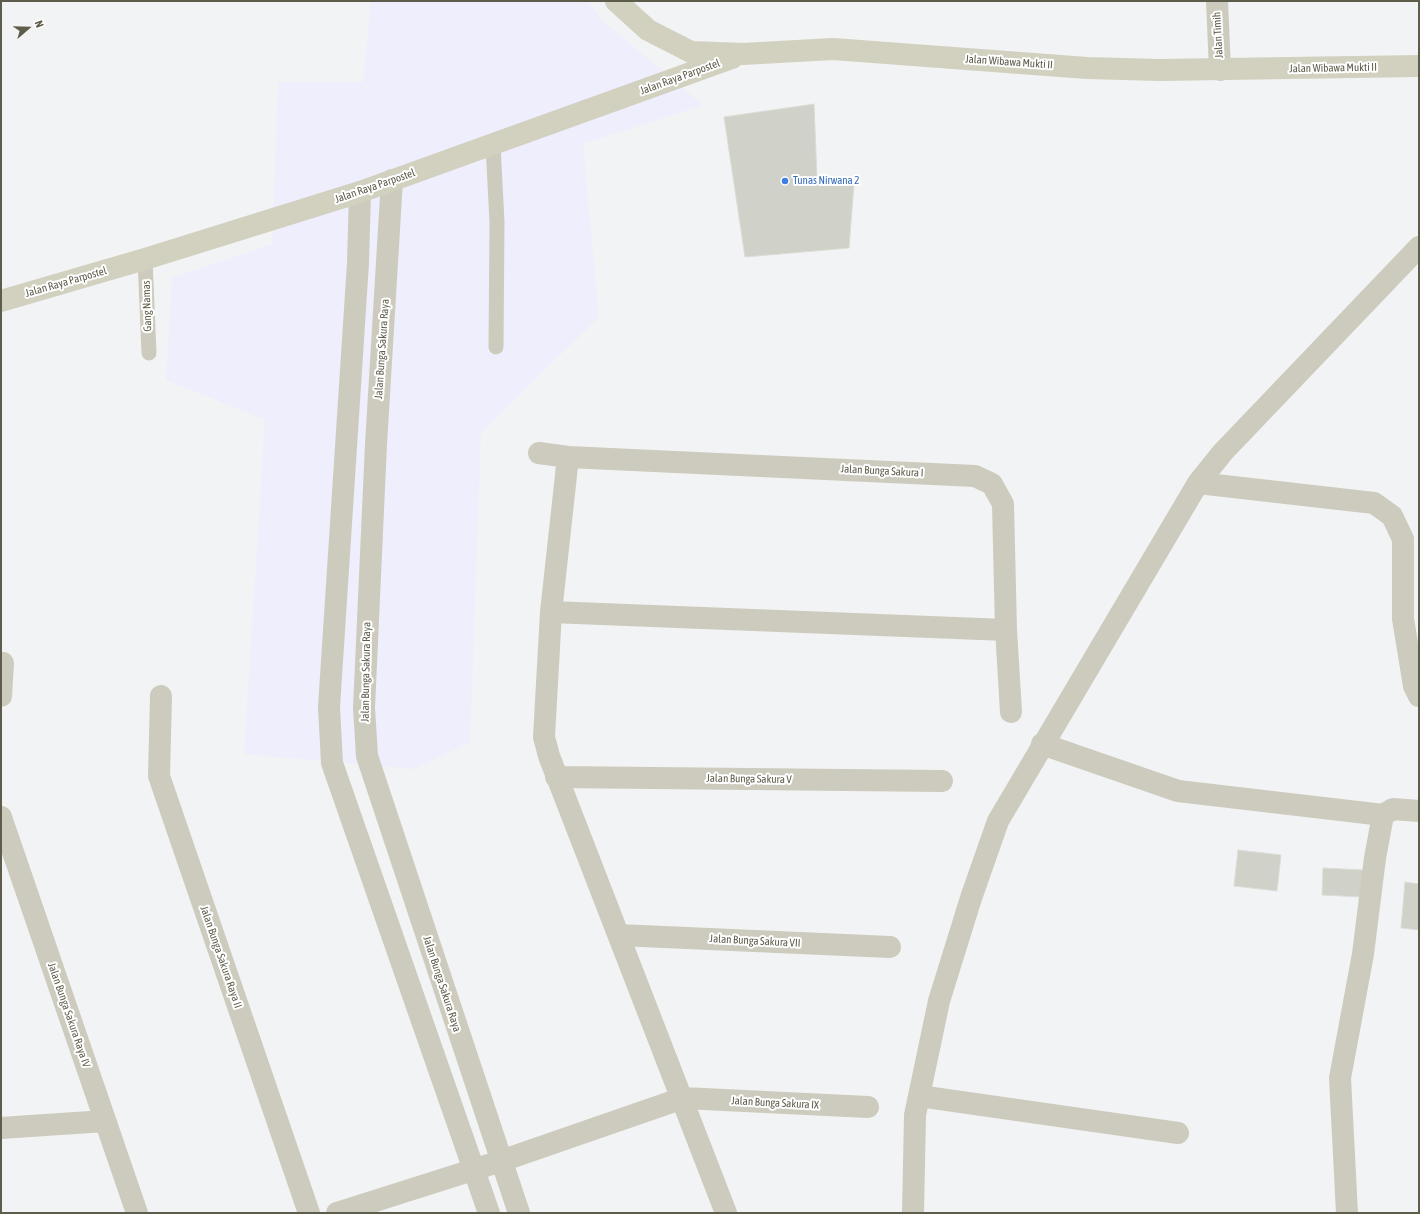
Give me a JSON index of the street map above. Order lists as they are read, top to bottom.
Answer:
{
  "streets": {
    "main road": ["Jalan Wibawa Mukti II", "Jalan Raya Parpostel"],
    "street": [
      "Jalan Timih",
      "Jalan Bunga Sakura Raya",
      "Jalan Bunga Sakura I",
      "Jalan Bunga Sakura V",
      "Jalan Bunga Sakura VII",
      "Jalan Bunga Sakura Raya II",
      "Jalan Bunga Sakura Raya IV",
      "Jalan Bunga Sakura IX"
    ],
    "lane": ["Gang Namas"]
  },
  "crossings": [
    ["Jalan Timih", "Jalan Wibawa Mukti II"],
    ["Jalan Wibawa Mukti II", "Jalan Raya Parpostel"],
    ["Jalan Raya Parpostel", "Gang Namas"],
    ["Jalan Raya Parpostel", "Jalan Bunga Sakura Raya"]
  ],
  "places": ["Tunas Nirwana 2"],
  "north": "right"
}
